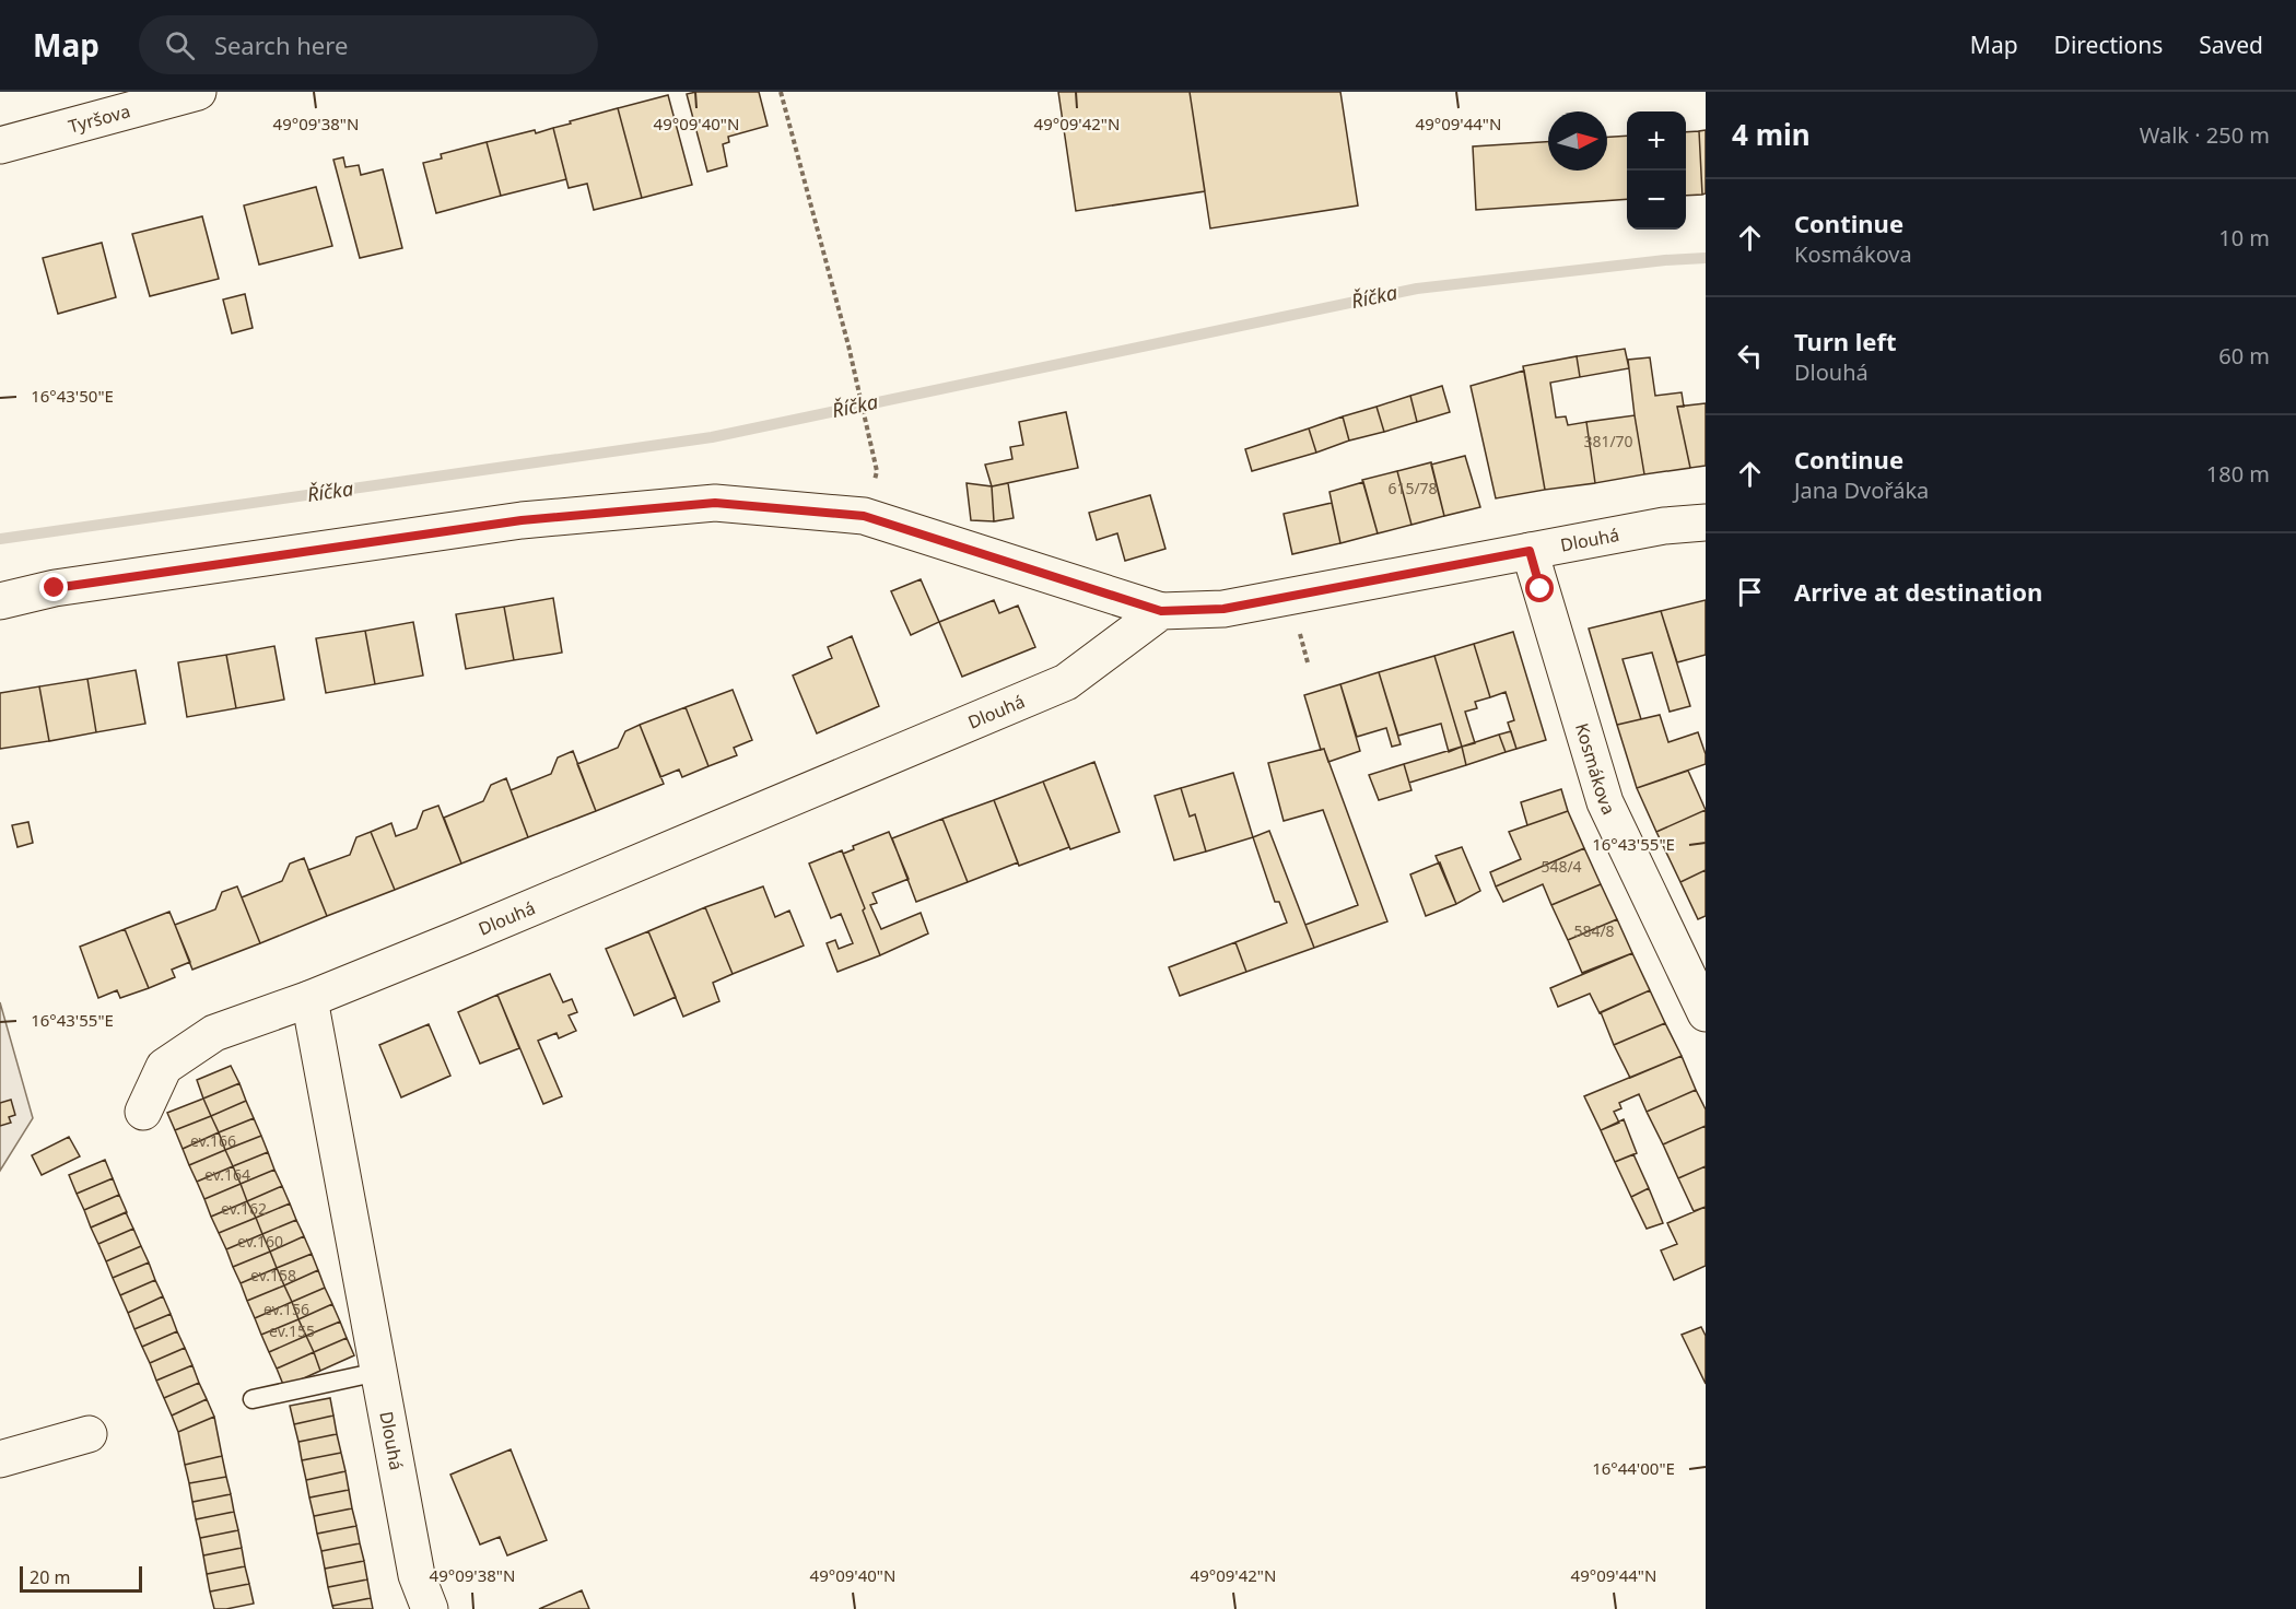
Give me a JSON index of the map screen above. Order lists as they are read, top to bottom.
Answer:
{
  "streets": {
    "street": ["Tyršova", "Dlouhá", "Kosmákova"]
  },
  "crossings": [
    ["Dlouhá", "Kosmákova"]
  ],
  "water": ["Říčka"],
  "house_numbers": [
    "381/70",
    "615/78",
    "548/4",
    "584/8",
    "ev.166",
    "ev.164",
    "ev.162",
    "ev.160",
    "ev.158",
    "ev.156",
    "ev.155"
  ],
  "scale_bar": "20 m",
  "north": "right",
  "page": {
    "header": "Map",
    "search": "Search here",
    "nav": ["Map", "Directions", "Saved"],
    "heading": ["4 min", "Walk · 250 m"],
    "map_buttons": ["+", "−"],
    "list": [
      ["Continue", "Kosmákova", "10 m"],
      ["Turn left", "Dlouhá", "60 m"],
      ["Continue", "Jana Dvořáka", "180 m"],
      "Arrive at destination"
    ],
    "scale": "20 m"
  },
  "coordinates": [
    "49°09'38\"N",
    "49°09'40\"N",
    "49°09'42\"N",
    "49°09'44\"N",
    "16°43'50\"E",
    "16°43'55\"E",
    "16°44'00\"E"
  ]
}
